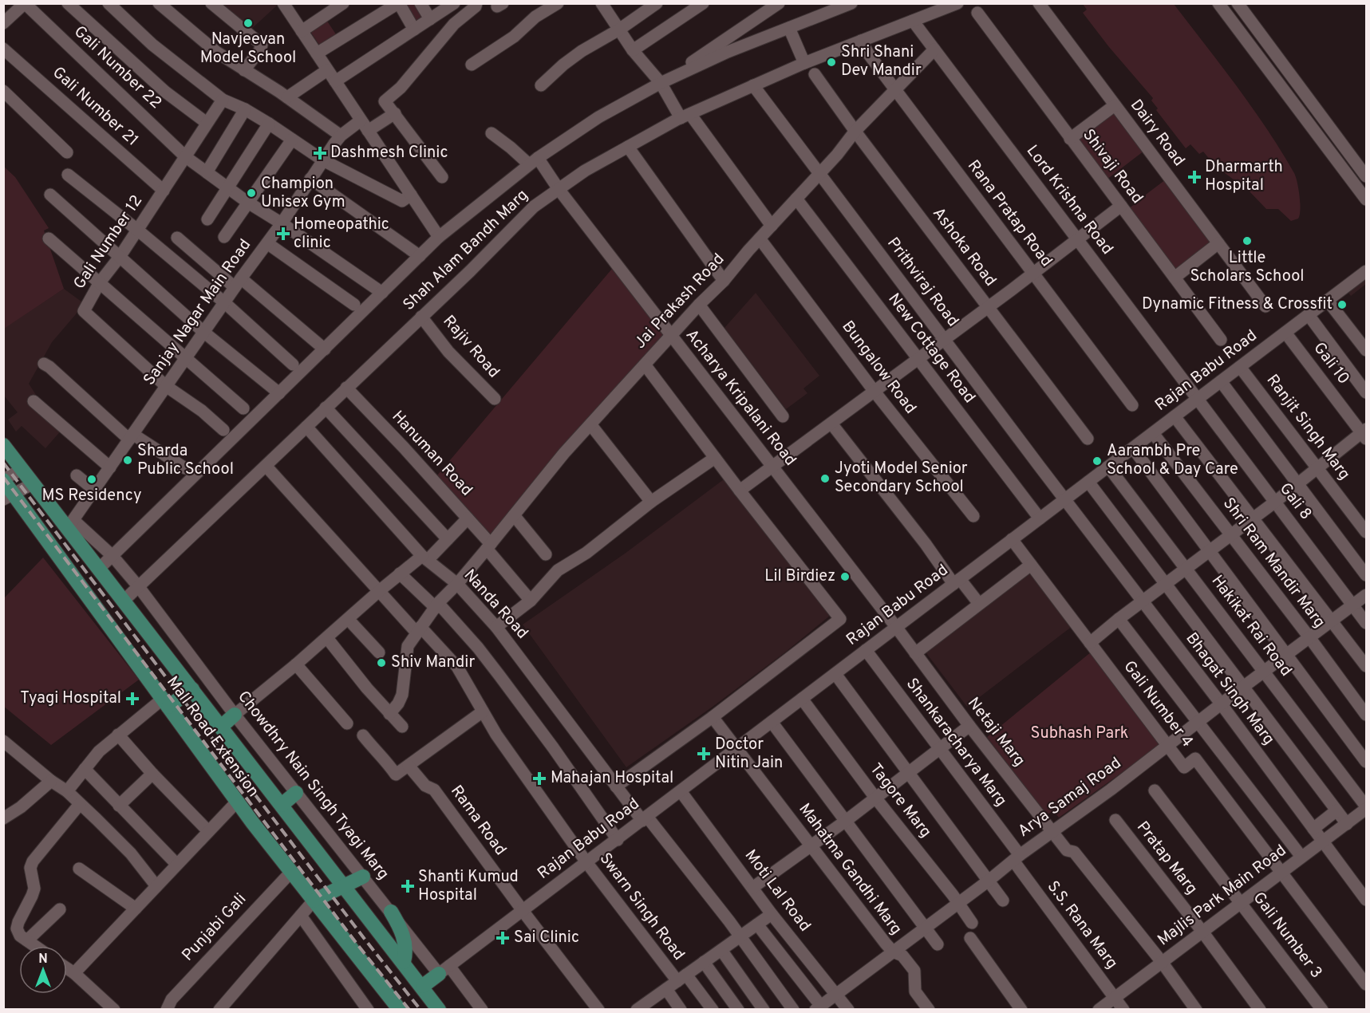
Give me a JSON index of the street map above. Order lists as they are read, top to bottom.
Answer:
{
  "streets": {
    "main road": ["Mall Road Extension"],
    "street": [
      "Gali Number 22",
      "Gali Number 21",
      "Dairy Road",
      "Shivaji Road",
      "Lord Krishna Road",
      "Rana Pratap Road",
      "Gali Number 12",
      "Ashoka Road",
      "Shah Alam Bandh Marg",
      "Prithviraj Road",
      "Jai Prakash Road",
      "Sanjay Nagar Main Road",
      "Rajiv Road",
      "New Cottage Road",
      "Gali 10",
      "Bungalow Road",
      "Rajan Babu Road",
      "Acharya Kripalani Road",
      "Ranjit Singh Marg",
      "Hanuman Road",
      "Gali 8",
      "Shri Ram Mandir Marg",
      "Nanda Road",
      "Hakikat Rai Road",
      "Bhagat Singh Marg",
      "Gali Number 4",
      "Netaji Marg",
      "Shankaracharya Marg",
      "Chowdhry Nain Singh Tyagi Marg",
      "Arya Samaj Road",
      "Tagore Marg",
      "Rama Road",
      "Pratap Marg",
      "Mahatma Gandhi Marg",
      "Moti Lal Road",
      "Majlis Park Main Road",
      "Swarn Singh Road",
      "S.S. Rana Marg",
      "Punjabi Gali",
      "Gali Number 3"
    ]
  },
  "crossings": [
    ["Gali Number 22", "Gali Number 12"],
    ["Gali Number 22", "Shah Alam Bandh Marg"],
    ["Gali Number 22", "Sanjay Nagar Main Road"],
    ["Gali Number 21", "Gali Number 12"],
    ["Lord Krishna Road", "Shah Alam Bandh Marg"],
    ["Lord Krishna Road", "Jai Prakash Road"],
    ["Lord Krishna Road", "Rajan Babu Road"],
    ["Lord Krishna Road", "Gali 8"],
    ["Rana Pratap Road", "Shah Alam Bandh Marg"],
    ["Rana Pratap Road", "Jai Prakash Road"],
    ["Gali Number 12", "Sanjay Nagar Main Road"],
    ["Ashoka Road", "Jai Prakash Road"],
    ["Shah Alam Bandh Marg", "Prithviraj Road"],
    ["Shah Alam Bandh Marg", "Rajiv Road"],
    ["Shah Alam Bandh Marg", "Acharya Kripalani Road"],
    ["Shah Alam Bandh Marg", "Hanuman Road"],
    ["Shah Alam Bandh Marg", "Nanda Road"],
    ["Shah Alam Bandh Marg", "Chowdhry Nain Singh Tyagi Marg"],
    ["Shah Alam Bandh Marg", "Swarn Singh Road"],
    ["Prithviraj Road", "Jai Prakash Road"],
    ["Prithviraj Road", "Rajan Babu Road"],
    ["Prithviraj Road", "Bhagat Singh Marg"],
    ["Jai Prakash Road", "New Cottage Road"],
    ["Jai Prakash Road", "Bungalow Road"],
    ["Jai Prakash Road", "Acharya Kripalani Road"],
    ["Jai Prakash Road", "Hanuman Road"],
    ["Jai Prakash Road", "Nanda Road"],
    ["Jai Prakash Road", "Swarn Singh Road"],
    ["Sanjay Nagar Main Road", "Chowdhry Nain Singh Tyagi Marg"],
    ["New Cottage Road", "Rajan Babu Road"],
    ["Gali 10", "Rajan Babu Road"],
    ["Rajan Babu Road", "Acharya Kripalani Road"],
    ["Rajan Babu Road", "Ranjit Singh Marg"],
    ["Rajan Babu Road", "Gali 8"],
    ["Rajan Babu Road", "Shri Ram Mandir Marg"],
    ["Rajan Babu Road", "Nanda Road"],
    ["Rajan Babu Road", "Hakikat Rai Road"],
    ["Rajan Babu Road", "Bhagat Singh Marg"],
    ["Rajan Babu Road", "Gali Number 4"],
    ["Rajan Babu Road", "Netaji Marg"],
    ["Rajan Babu Road", "Shankaracharya Marg"],
    ["Rajan Babu Road", "Chowdhry Nain Singh Tyagi Marg"],
    ["Rajan Babu Road", "Tagore Marg"],
    ["Rajan Babu Road", "Rama Road"],
    ["Rajan Babu Road", "Mahatma Gandhi Marg"],
    ["Rajan Babu Road", "Moti Lal Road"],
    ["Rajan Babu Road", "Swarn Singh Road"],
    ["Acharya Kripalani Road", "Netaji Marg"],
    ["Gali 8", "Arya Samaj Road"],
    ["Shri Ram Mandir Marg", "Arya Samaj Road"],
    ["Hakikat Rai Road", "Arya Samaj Road"],
    ["Hakikat Rai Road", "Majlis Park Main Road"],
    ["Bhagat Singh Marg", "Arya Samaj Road"],
    ["Bhagat Singh Marg", "Majlis Park Main Road"],
    ["Gali Number 4", "Arya Samaj Road"],
    ["Gali Number 4", "Majlis Park Main Road"],
    ["Netaji Marg", "Arya Samaj Road"],
    ["Netaji Marg", "Majlis Park Main Road"],
    ["Mall Road Extension", "Punjabi Gali"],
    ["Shankaracharya Marg", "Arya Samaj Road"],
    ["Shankaracharya Marg", "S.S. Rana Marg"],
    ["Arya Samaj Road", "Tagore Marg"],
    ["Arya Samaj Road", "Mahatma Gandhi Marg"],
    ["Arya Samaj Road", "Moti Lal Road"],
    ["Arya Samaj Road", "S.S. Rana Marg"],
    ["Pratap Marg", "Majlis Park Main Road"],
    ["Majlis Park Main Road", "S.S. Rana Marg"],
    ["Majlis Park Main Road", "Gali Number 3"]
  ],
  "parks": ["Subhash Park"],
  "places": {
    "other": [
      "Navjeevan Model School",
      "Shri Shani Dev Mandir",
      "Champion Unisex Gym",
      "Little Scholars School",
      "Dynamic Fitness & Crossfit",
      "Sharda Public School",
      "Aarambh Pre School & Day Care",
      "Jyoti Model Senior Secondary School",
      "MS Residency",
      "Lil Birdiez",
      "Shiv Mandir"
    ],
    "health": [
      "Dashmesh Clinic",
      "Dharmarth Hospital",
      "Homeopathic clinic",
      "Tyagi Hospital",
      "Doctor Nitin Jain",
      "Mahajan Hospital",
      "Shanti Kumud Hospital",
      "Sai Clinic"
    ]
  },
  "north": "top"
}
